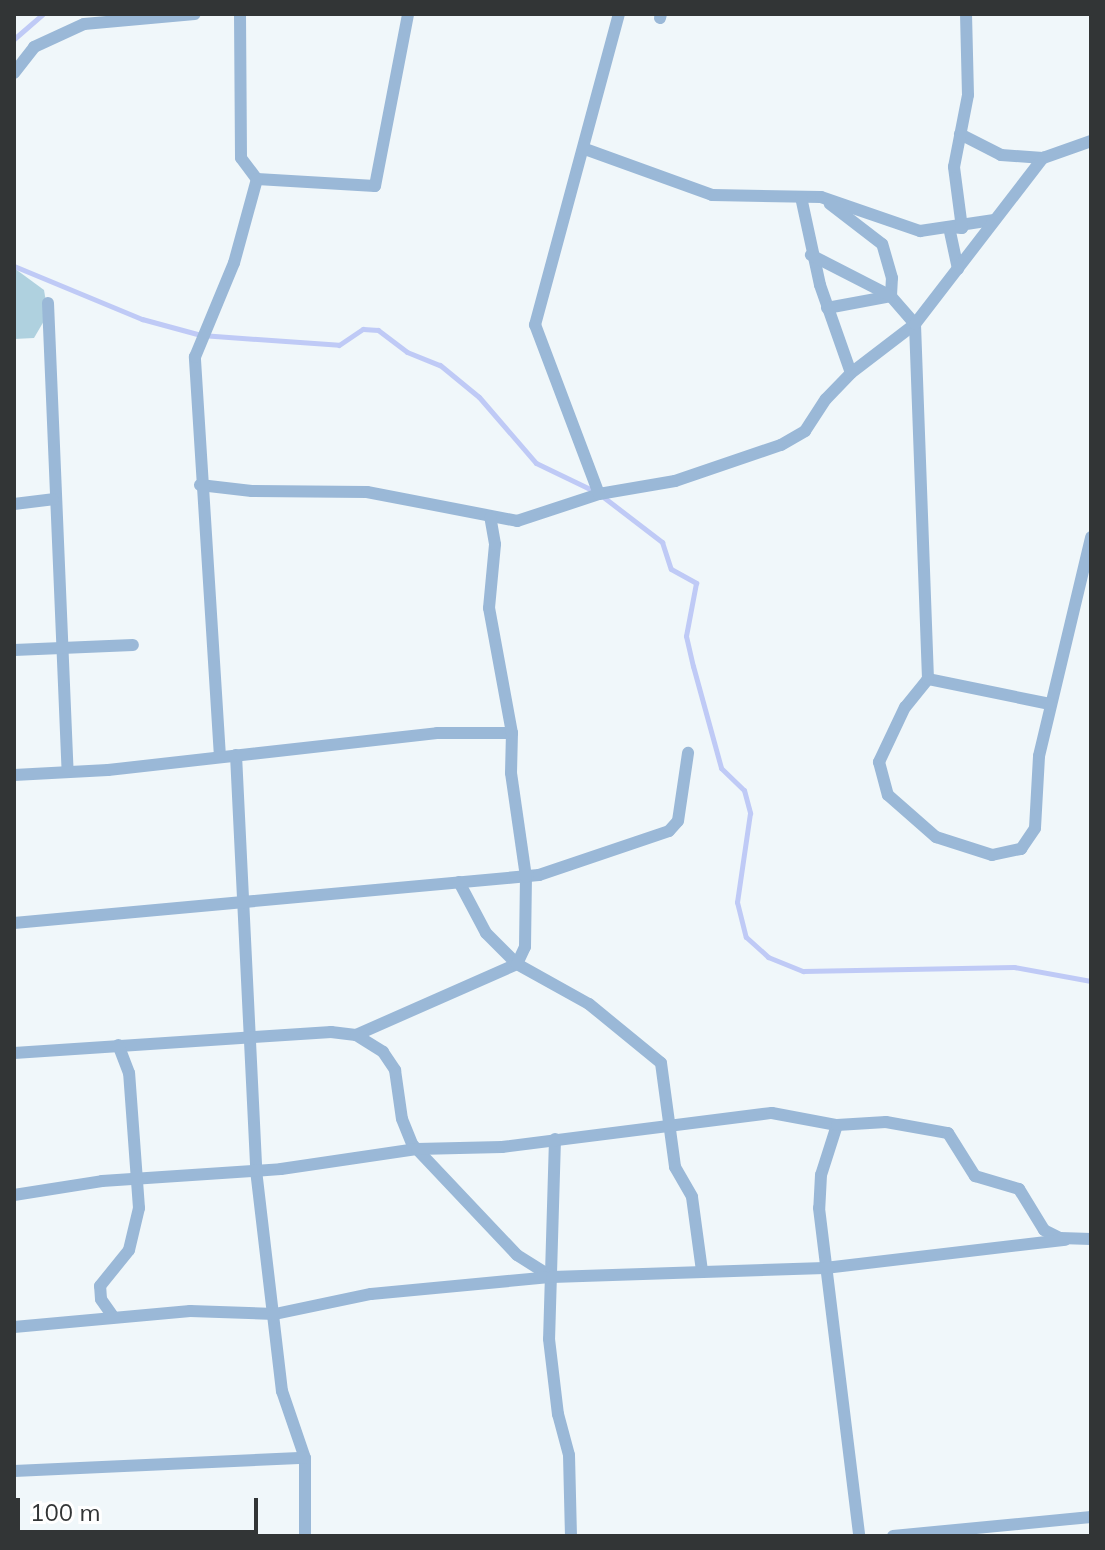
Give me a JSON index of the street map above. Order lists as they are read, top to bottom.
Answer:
{
  "scale_bar": "100 m"
}
